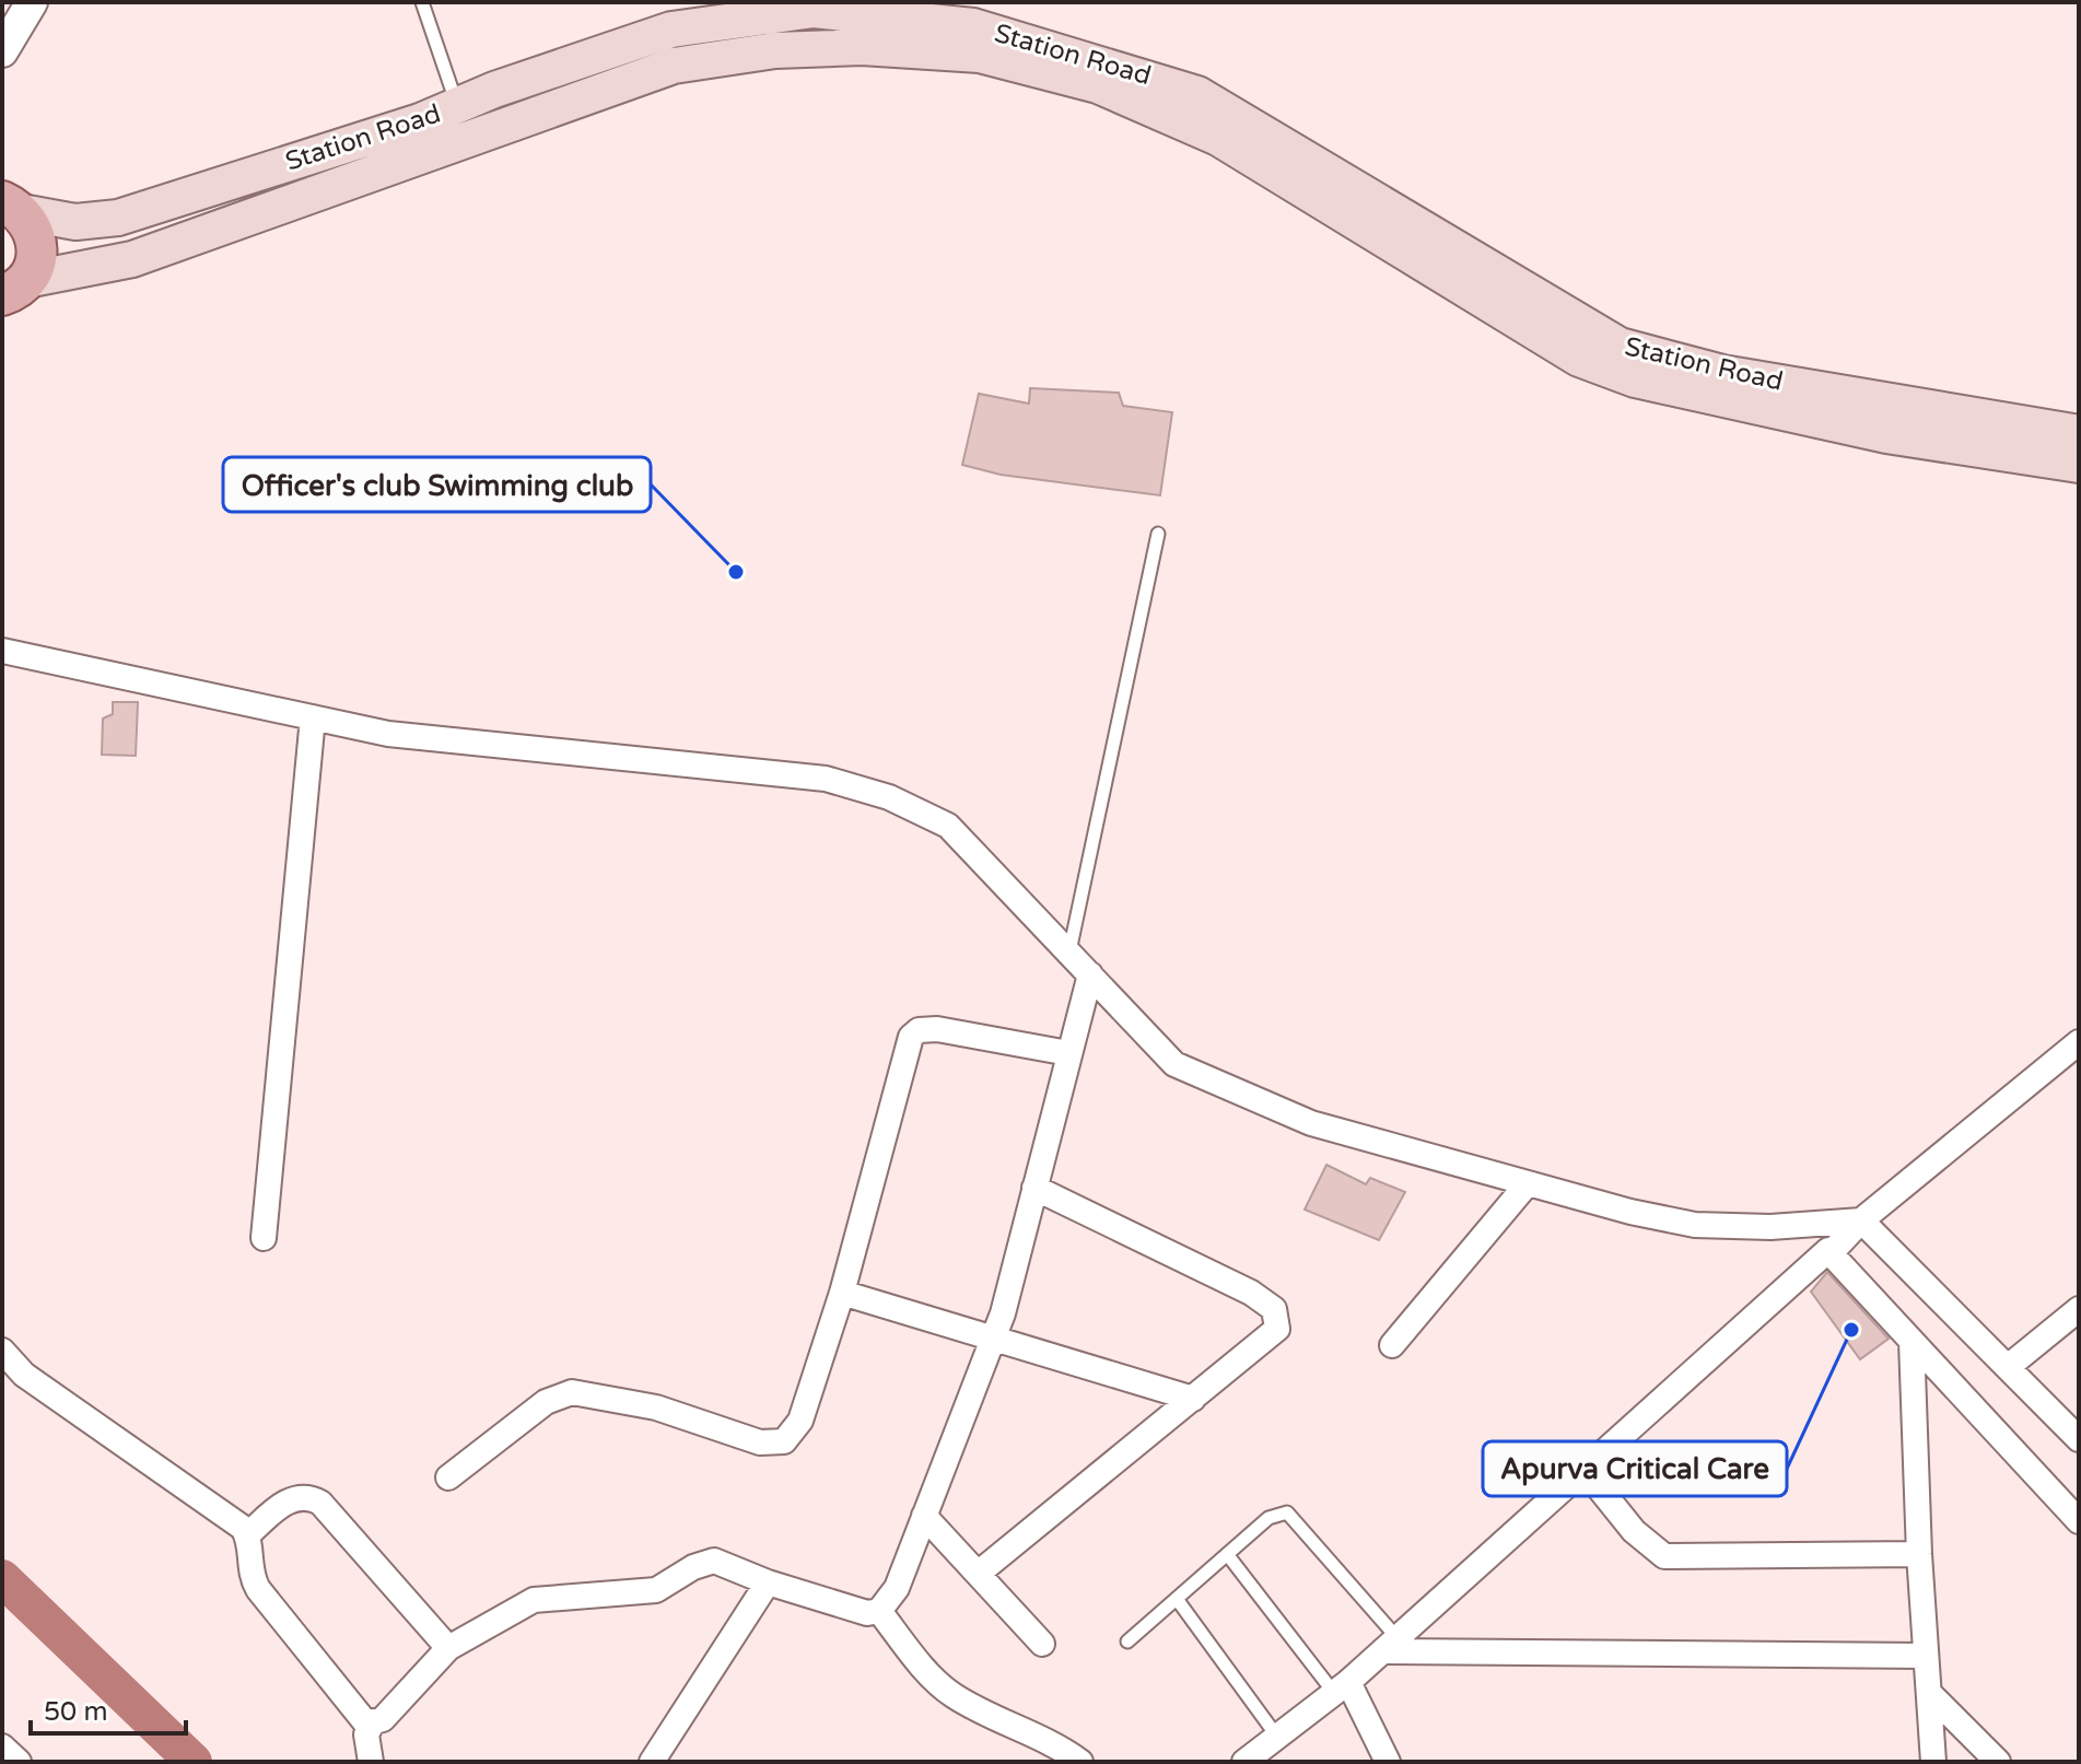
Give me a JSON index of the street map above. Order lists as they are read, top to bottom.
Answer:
{
  "streets": {
    "main road": ["Station Road"]
  },
  "places": ["Officer's club Swimming club", "Apurva Critical Care"],
  "scale_bar": "50 m"
}
